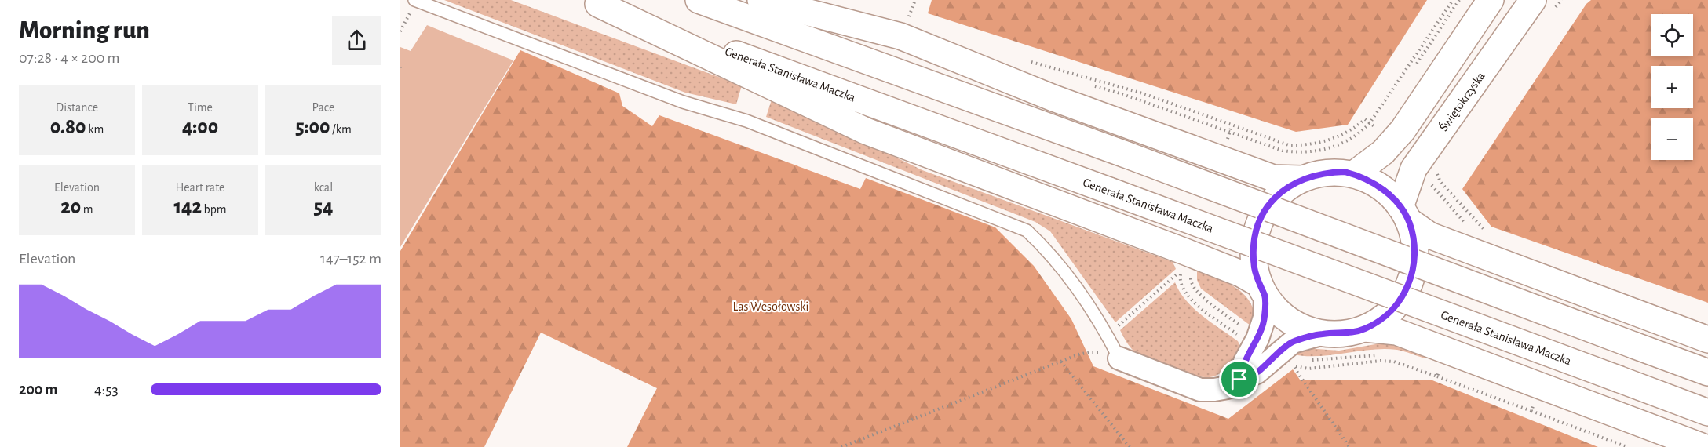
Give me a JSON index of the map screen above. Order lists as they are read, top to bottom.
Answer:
{
  "streets": {
    "main road": ["Generała Stanisława Maczka", "Świętokrzyska"]
  },
  "parks": ["Las Wesołowski"],
  "page": {
    "heading": ["Morning run", "07:28 · 4 × 200 m"],
    "map_buttons": ["+", "−"],
    "stats": [
      ["Distance", "0.80 km"],
      ["Time", "4:00"],
      ["Pace", "5:00 /km"],
      ["Elevation", "20 m"],
      ["Heart rate", "142 bpm"],
      ["kcal", "54"]
    ],
    "chart": ["Elevation", "147–152 m"],
    "list": [
      {
        "name": "200 m",
        "note": "4:53"
      }
    ]
  }
}
